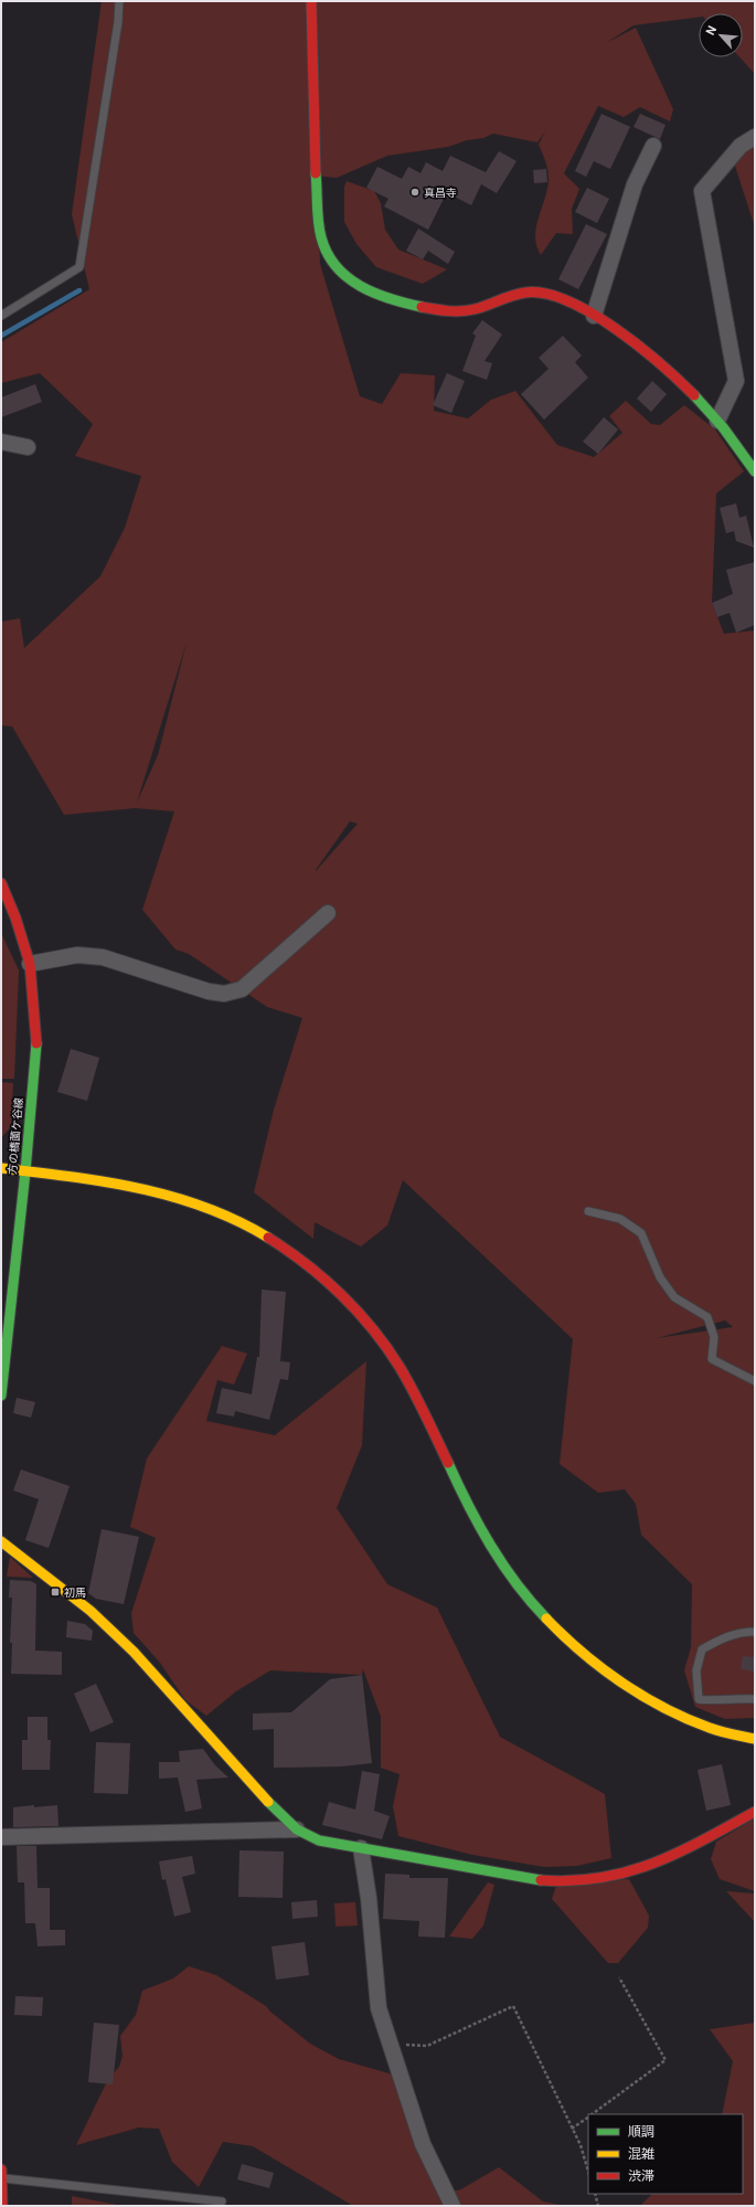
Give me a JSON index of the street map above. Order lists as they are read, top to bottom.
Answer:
{
  "streets": {
    "street": ["方の橋薗ケ谷線"]
  },
  "places": {
    "other": ["真昌寺"],
    "transit": ["初馬"]
  },
  "legend": ["順調", "混雑", "渋滞"],
  "north": "top left"
}
